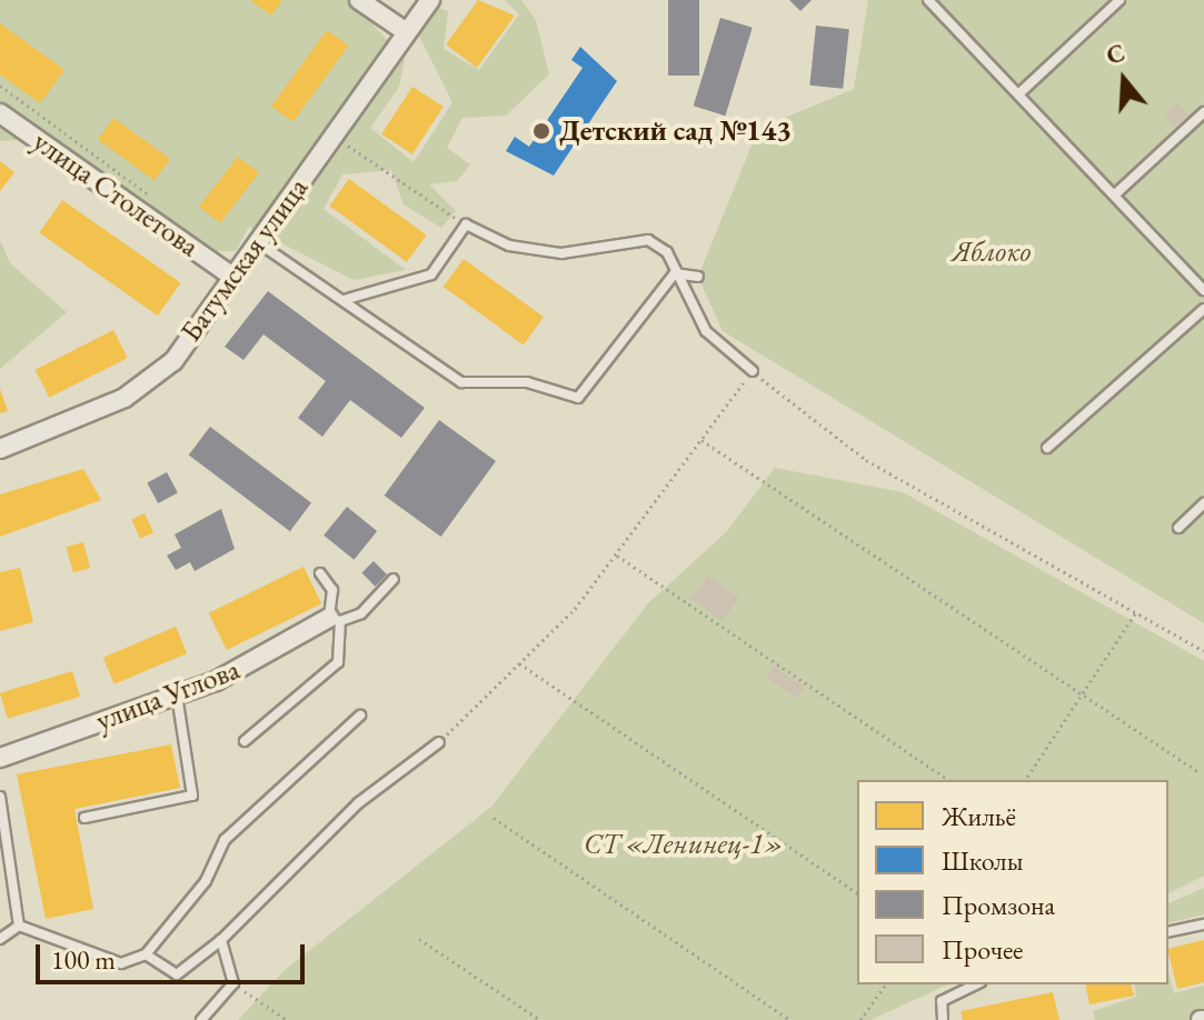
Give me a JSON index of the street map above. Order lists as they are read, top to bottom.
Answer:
{
  "streets": {
    "street": ["улица Столетова", "Батумская улица", "улица Углова"]
  },
  "crossings": [
    ["улица Столетова", "Батумская улица"]
  ],
  "parks": ["Яблоко", "СТ «Ленинец-1»"],
  "places": ["Детский сад №143"],
  "legend": [
    "Жильё",
    "Школы",
    "Промзона",
    "Прочее"
  ],
  "scale_bar": "100 m",
  "north": "top"
}
